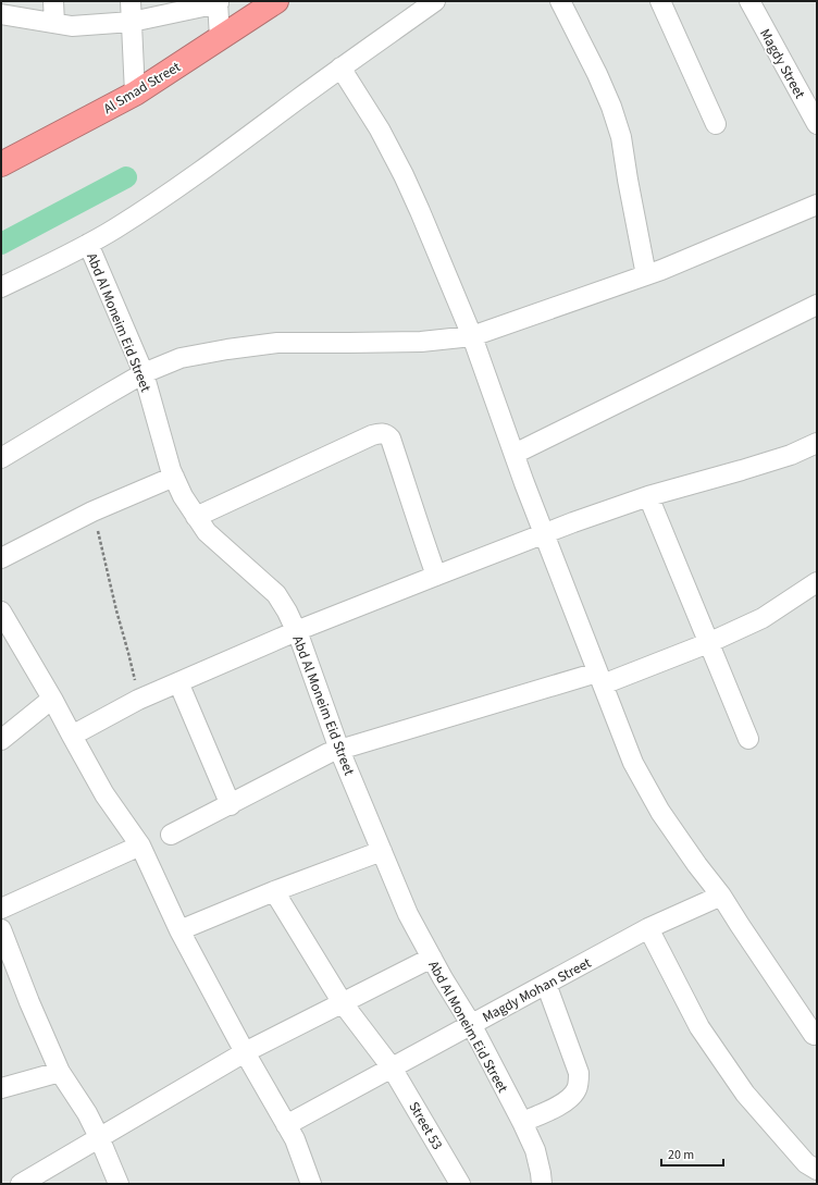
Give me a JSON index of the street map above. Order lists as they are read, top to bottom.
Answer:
{
  "streets": {
    "highway": ["Al Smad Street"],
    "street": [
      "Magdy Street",
      "Abd Al Moneim Eid Street",
      "Magdy Mohan Street",
      "Street 53"
    ]
  },
  "crossings": [
    ["Abd Al Moneim Eid Street", "Magdy Mohan Street"],
    ["Magdy Mohan Street", "Street 53"]
  ],
  "scale_bar": "20 m"
}
